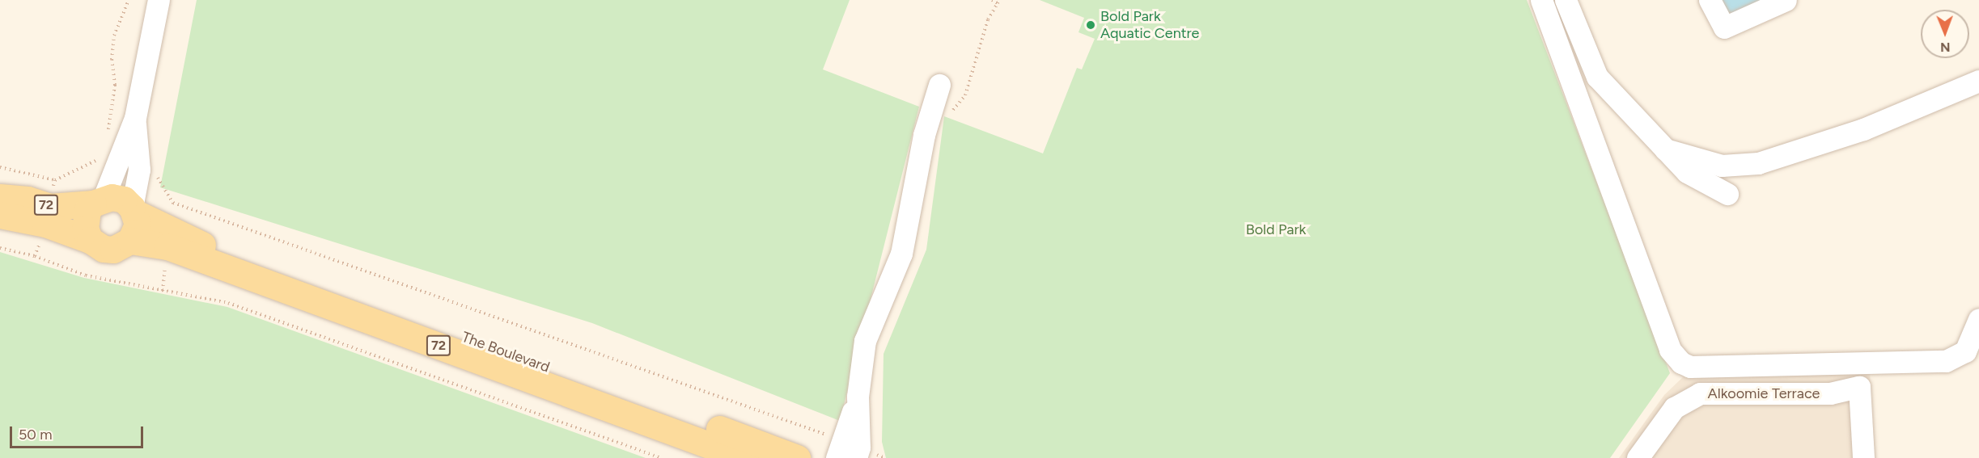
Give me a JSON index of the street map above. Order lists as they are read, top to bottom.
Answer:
{
  "streets": {
    "main road": ["72", "The Boulevard"],
    "street": ["Alkoomie Terrace"]
  },
  "parks": ["Bold Park"],
  "places": ["Bold Park Aquatic Centre"],
  "scale_bar": "50 m",
  "north": "bottom"
}
